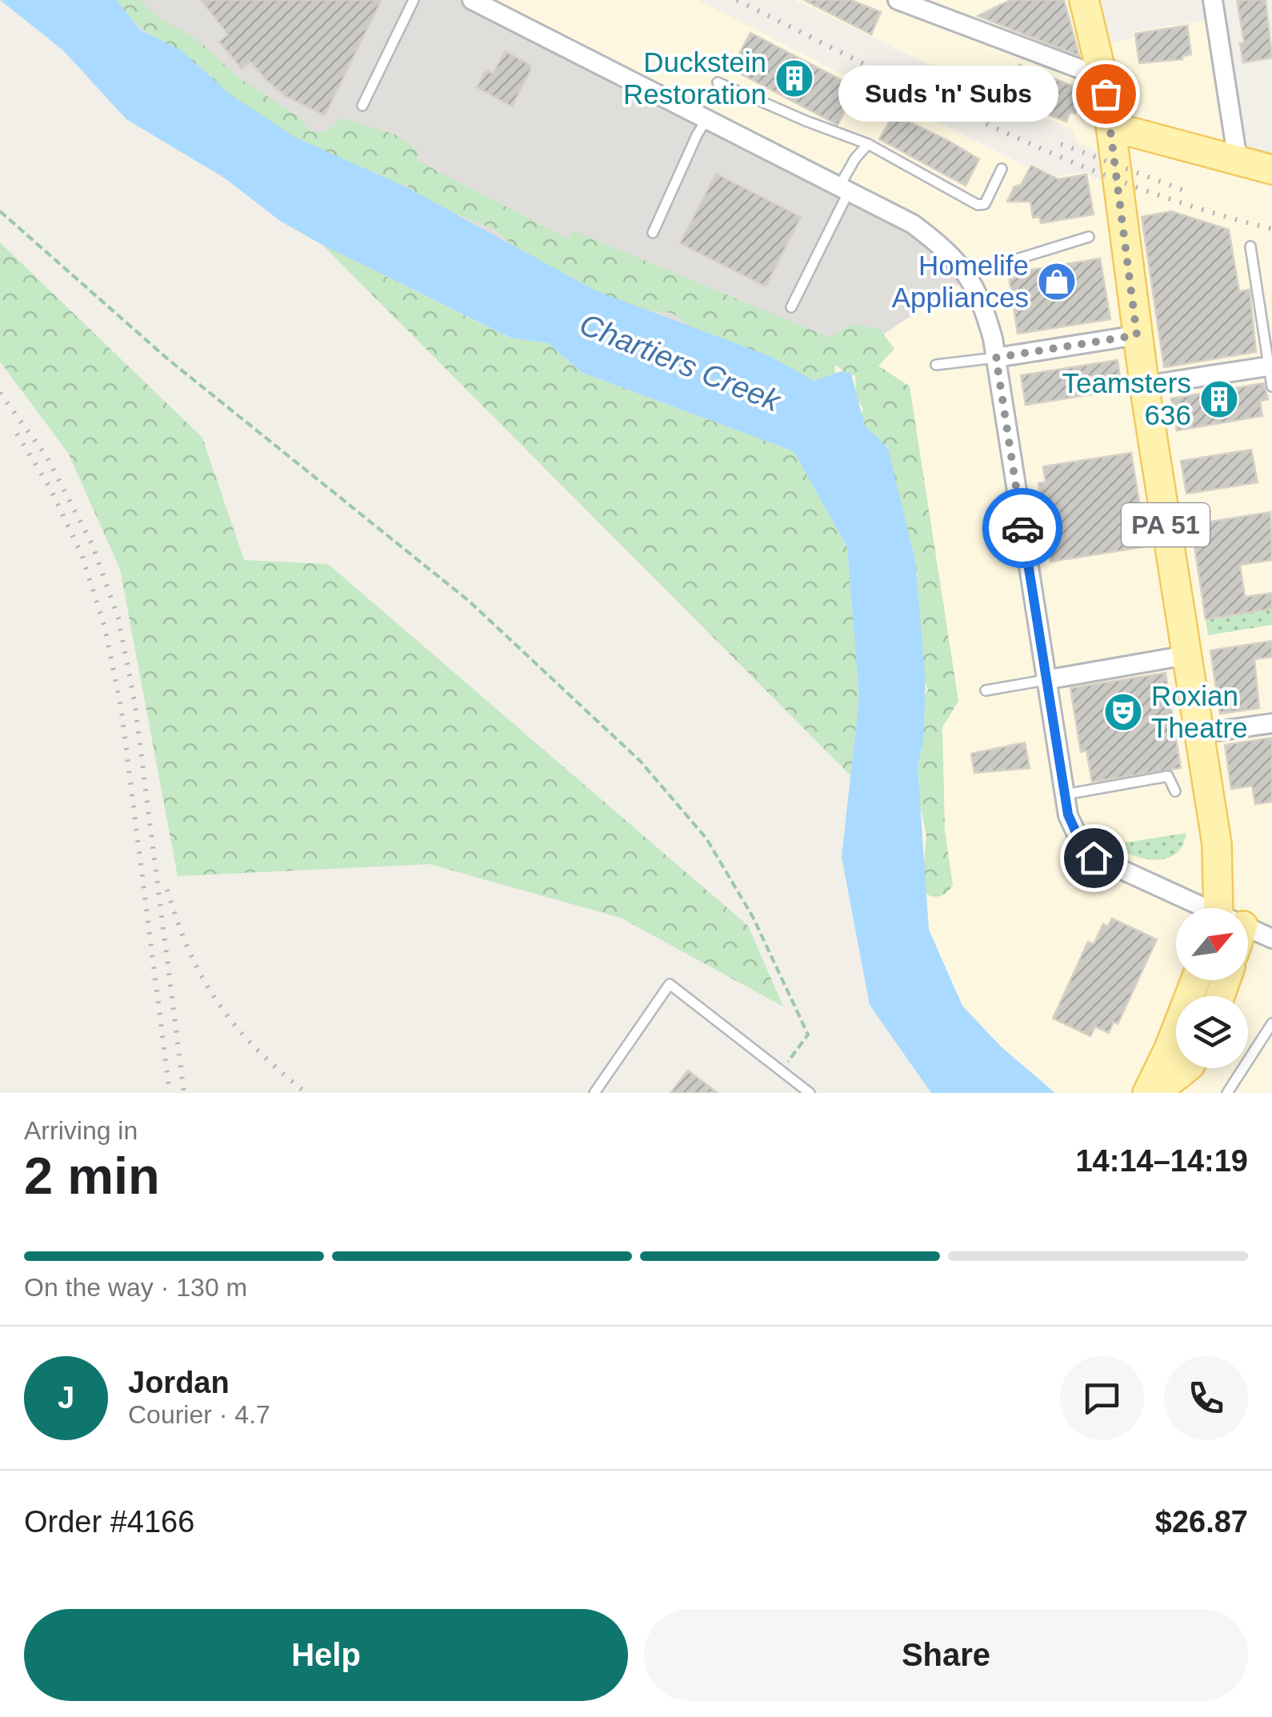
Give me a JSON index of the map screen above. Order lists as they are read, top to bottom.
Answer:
{
  "streets": {
    "main road": ["PA 51"]
  },
  "water": ["Chartiers Creek"],
  "places": {
    "building": ["Duckstein Restoration", "Teamsters 636"],
    "other": ["Suds 'n' Subs"],
    "shop": ["Homelife Appliances"],
    "theatre": ["Roxian Theatre"]
  },
  "north": "top right",
  "page": {
    "bubble": "Suds 'n' Subs",
    "heading": ["2 min", "Arriving in", "14:14–14:19"],
    "panel": [
      "Jordan",
      "Courier · 4.7",
      "Order #4166",
      "$26.87"
    ],
    "bar": "On the way · 130 m",
    "round": "J",
    "buttons": ["Help", "Share"]
  }
}
